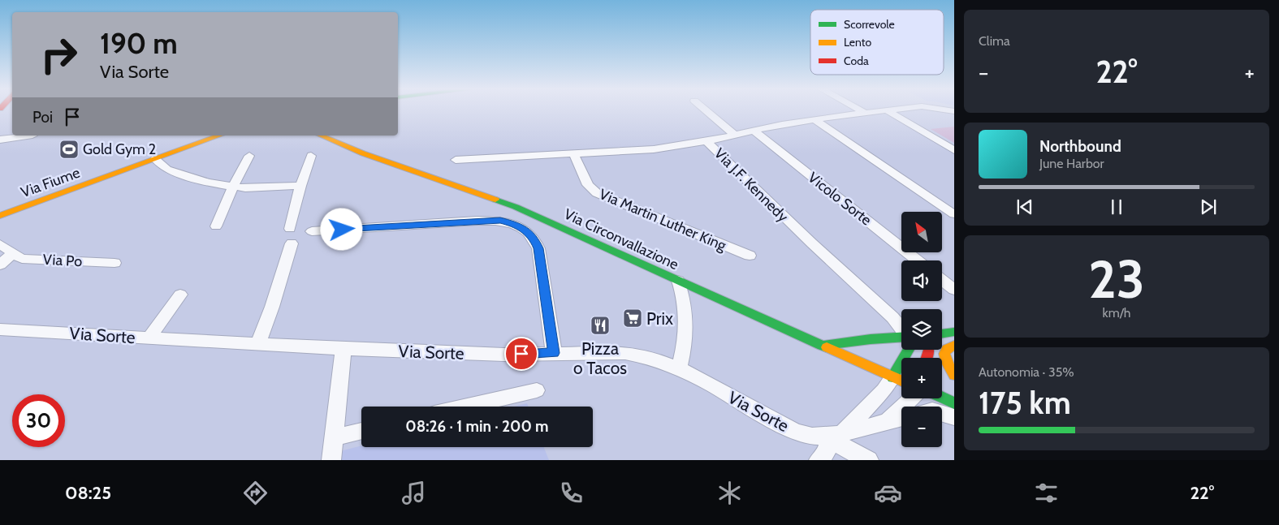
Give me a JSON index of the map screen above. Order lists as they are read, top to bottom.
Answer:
{
  "streets": {
    "main road": ["Via Fiume", "Via Circonvallazione"],
    "street": [
      "Via J.F. Kennedy",
      "Vicolo Sorte",
      "Via Martin Luther King",
      "Via Po",
      "Via Sorte"
    ]
  },
  "crossings": [
    ["Via J.F. Kennedy", "Via Martin Luther King"]
  ],
  "places": {
    "sports": ["Gold Gym 2"],
    "supermarket": ["Prix"],
    "restaurant": ["Pizza o Tacos"]
  },
  "legend": ["Scorrevole", "Lento", "Coda"],
  "north": "top left",
  "page": {
    "tile": [
      "Clima",
      ["23", "km/h"],
      ["Autonomia · 35%", "175 km"]
    ],
    "turn": ["190 m", "Via Sorte"],
    "heat": ["−", "22°", "+"],
    "then": "Poi",
    "song": ["Northbound", "June Harbor"],
    "map_buttons": ["+", "−"],
    "limit": "30",
    "trip": "08:26 · 1 min · 200 m",
    "tabs": ["08:25", "22°"]
  }
}
